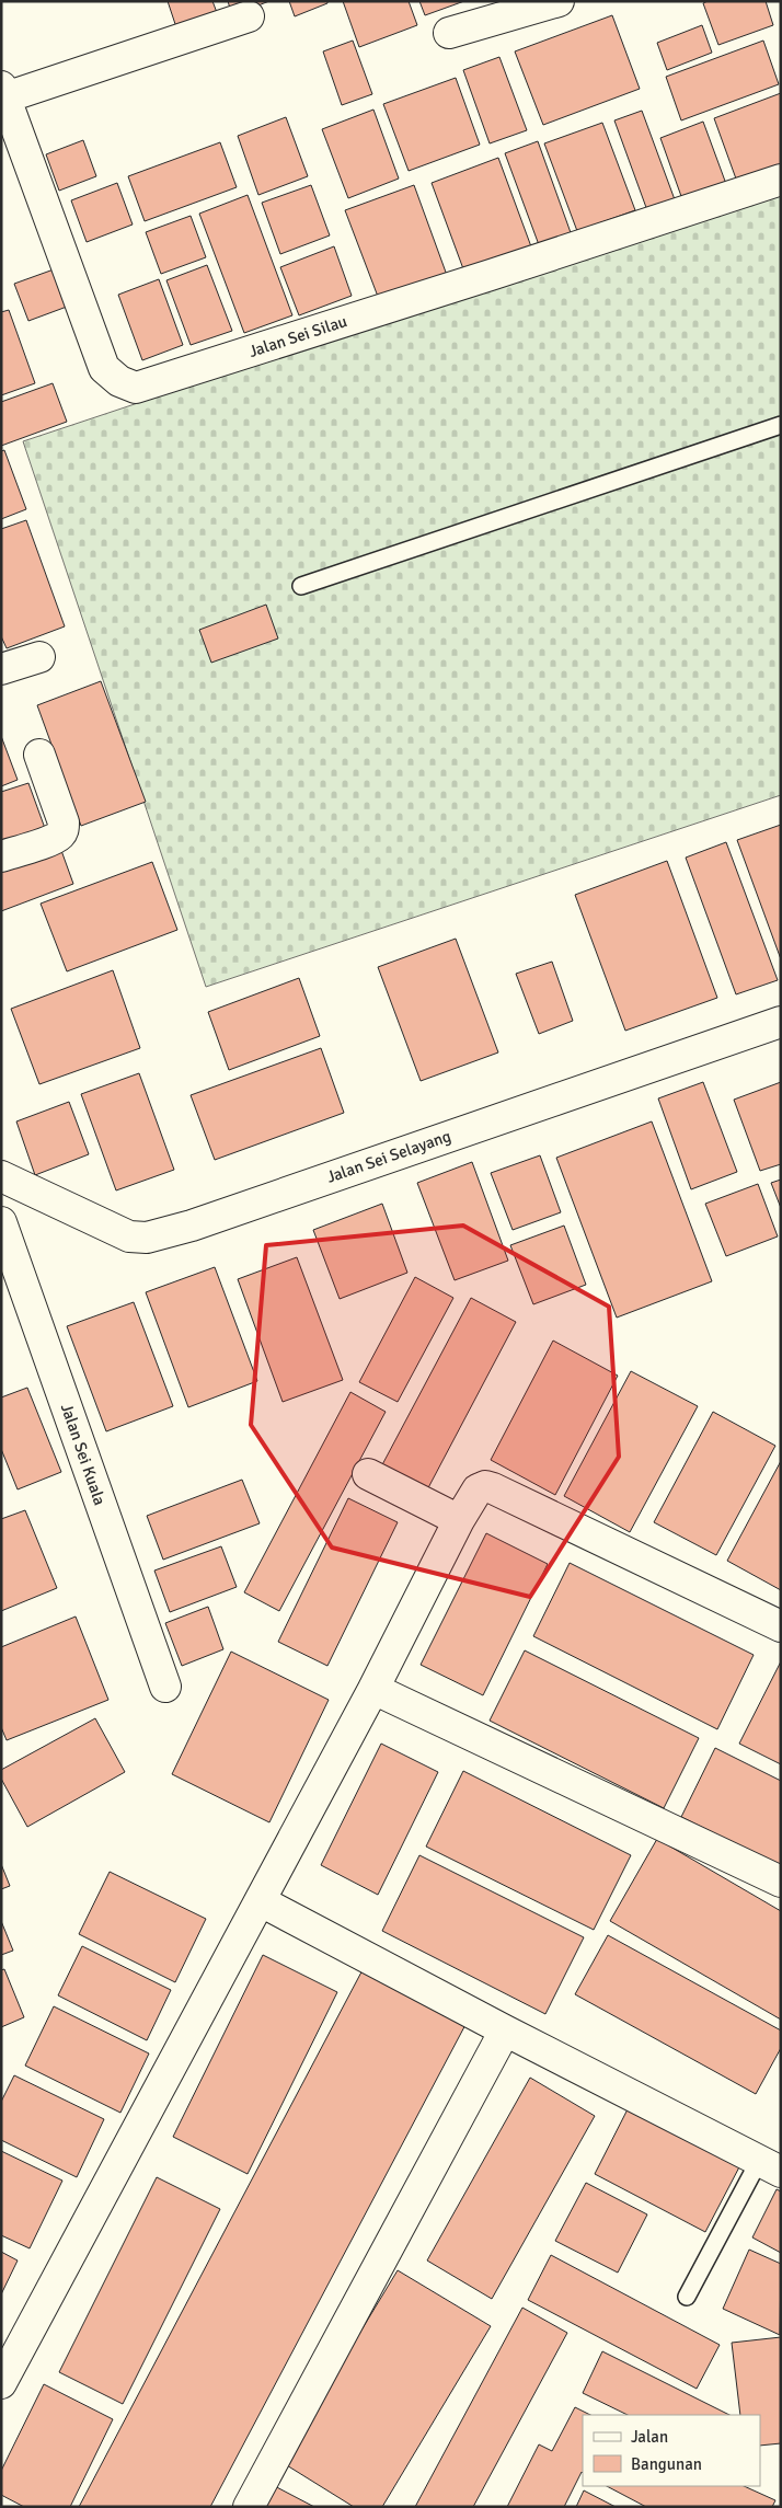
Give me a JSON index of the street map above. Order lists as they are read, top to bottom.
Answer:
{
  "streets": {
    "street": ["Jalan Sei Silau", "Jalan Sei Selayang", "Jalan Sei Kuala"]
  },
  "legend": ["Jalan", "Bangunan"]
}
